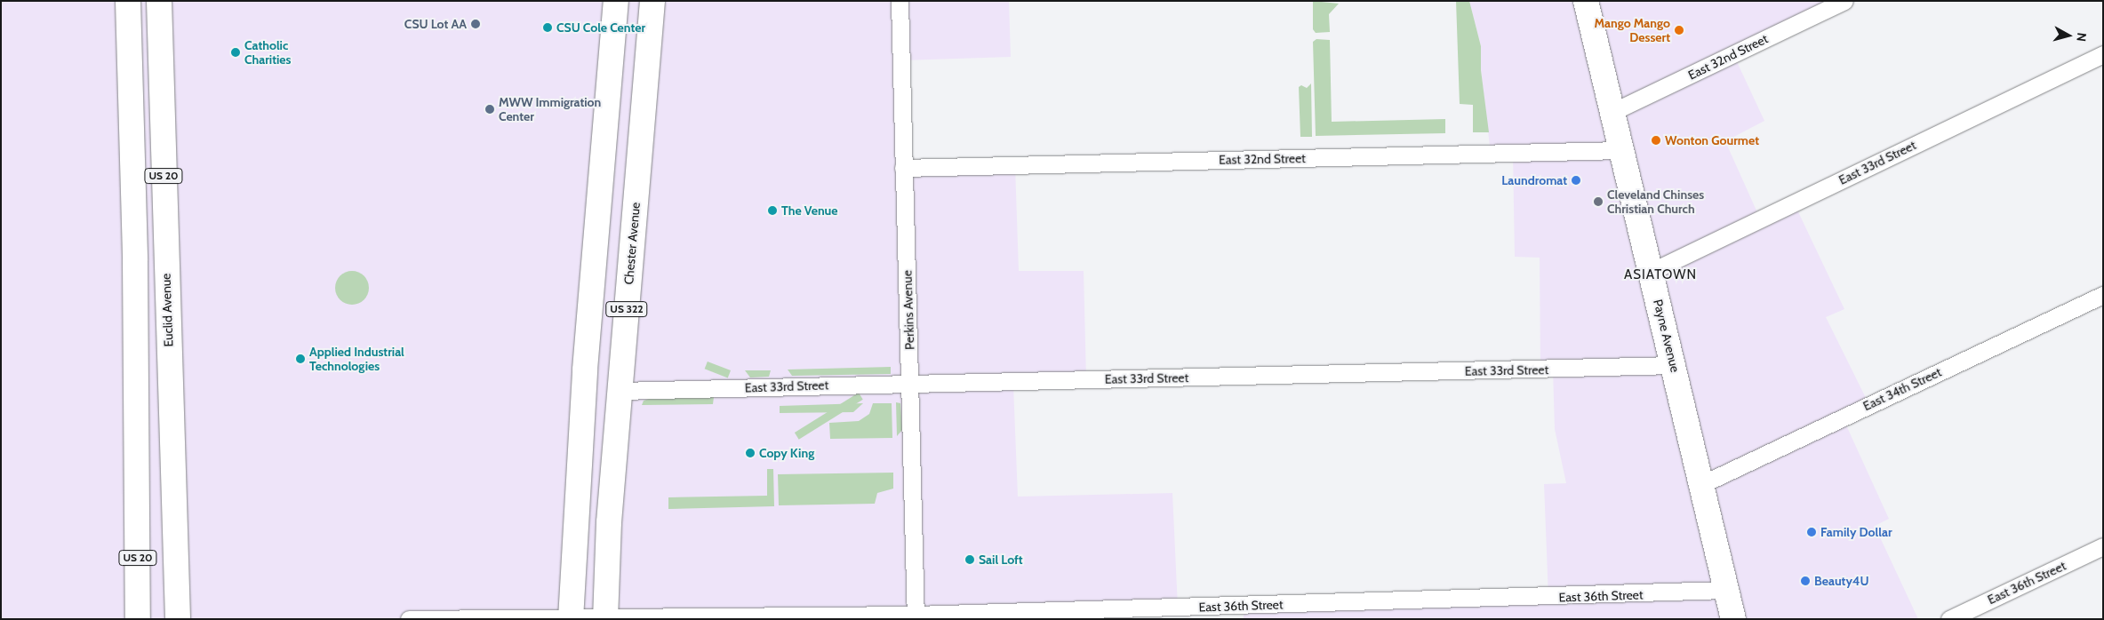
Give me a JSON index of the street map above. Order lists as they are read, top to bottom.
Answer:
{
  "streets": {
    "main road": [
      "US 20",
      "Chester Avenue",
      "US 322",
      "Euclid Avenue",
      "Payne Avenue"
    ],
    "street": [
      "East 32nd Street",
      "East 33rd Street",
      "Perkins Avenue",
      "East 34th Street",
      "East 36th Street"
    ]
  },
  "crossings": [
    ["East 32nd Street", "Perkins Avenue"],
    ["East 32nd Street", "Payne Avenue"],
    ["East 33rd Street", "Chester Avenue"],
    ["East 33rd Street", "Perkins Avenue"],
    ["East 33rd Street", "Payne Avenue"],
    ["Chester Avenue", "East 36th Street"],
    ["US 322", "East 36th Street"],
    ["Perkins Avenue", "East 36th Street"],
    ["Payne Avenue", "East 34th Street"],
    ["Payne Avenue", "East 36th Street"]
  ],
  "districts": ["ASIATOWN"],
  "places": [
    "CSU Lot AA",
    "CSU Cole Center",
    "Mango Mango Dessert",
    "Catholic Charities",
    "MWW Immigration Center",
    "Wonton Gourmet",
    "Laundromat",
    "Cleveland Chinses Christian Church",
    "The Venue",
    "Applied Industrial Technologies",
    "Copy King",
    "Family Dollar",
    "Sail Loft",
    "Beauty4U"
  ],
  "north": "right"
}
